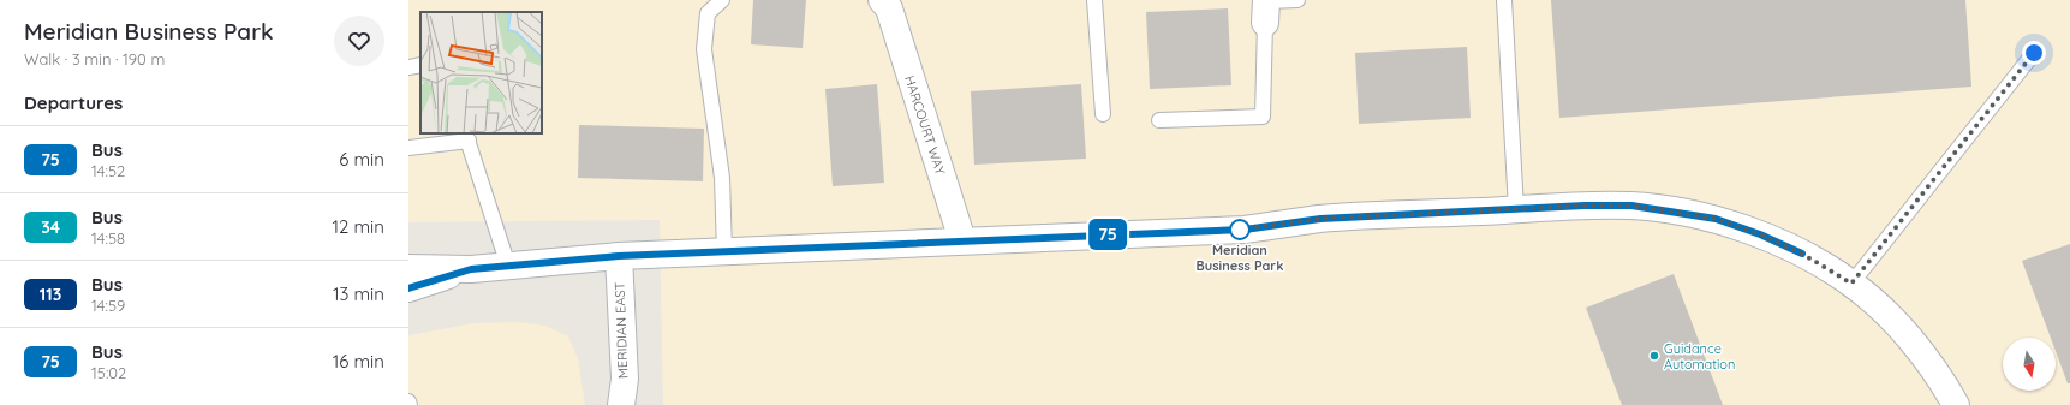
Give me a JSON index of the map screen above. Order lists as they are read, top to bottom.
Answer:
{
  "streets": {
    "street": ["HARCOURT WAY", "MERIDIAN EAST"]
  },
  "places": ["Meridian Business Park", "Guidance Automation"],
  "lines": ["bus line 75"],
  "north": "bottom",
  "page": {
    "heading": [
      ["Meridian Business Park", "Walk · 3 min · 190 m"],
      "Departures"
    ],
    "on_map": "75",
    "list": [
      {
        "mark": "75",
        "name": "Bus",
        "note": "14:52",
        "value": "6 min"
      },
      {
        "mark": "34",
        "name": "Bus",
        "note": "14:58",
        "value": "12 min"
      },
      {
        "mark": "113",
        "name": "Bus",
        "note": "14:59",
        "value": "13 min"
      },
      {
        "mark": "75",
        "name": "Bus",
        "note": "15:02",
        "value": "16 min"
      }
    ]
  }
}
